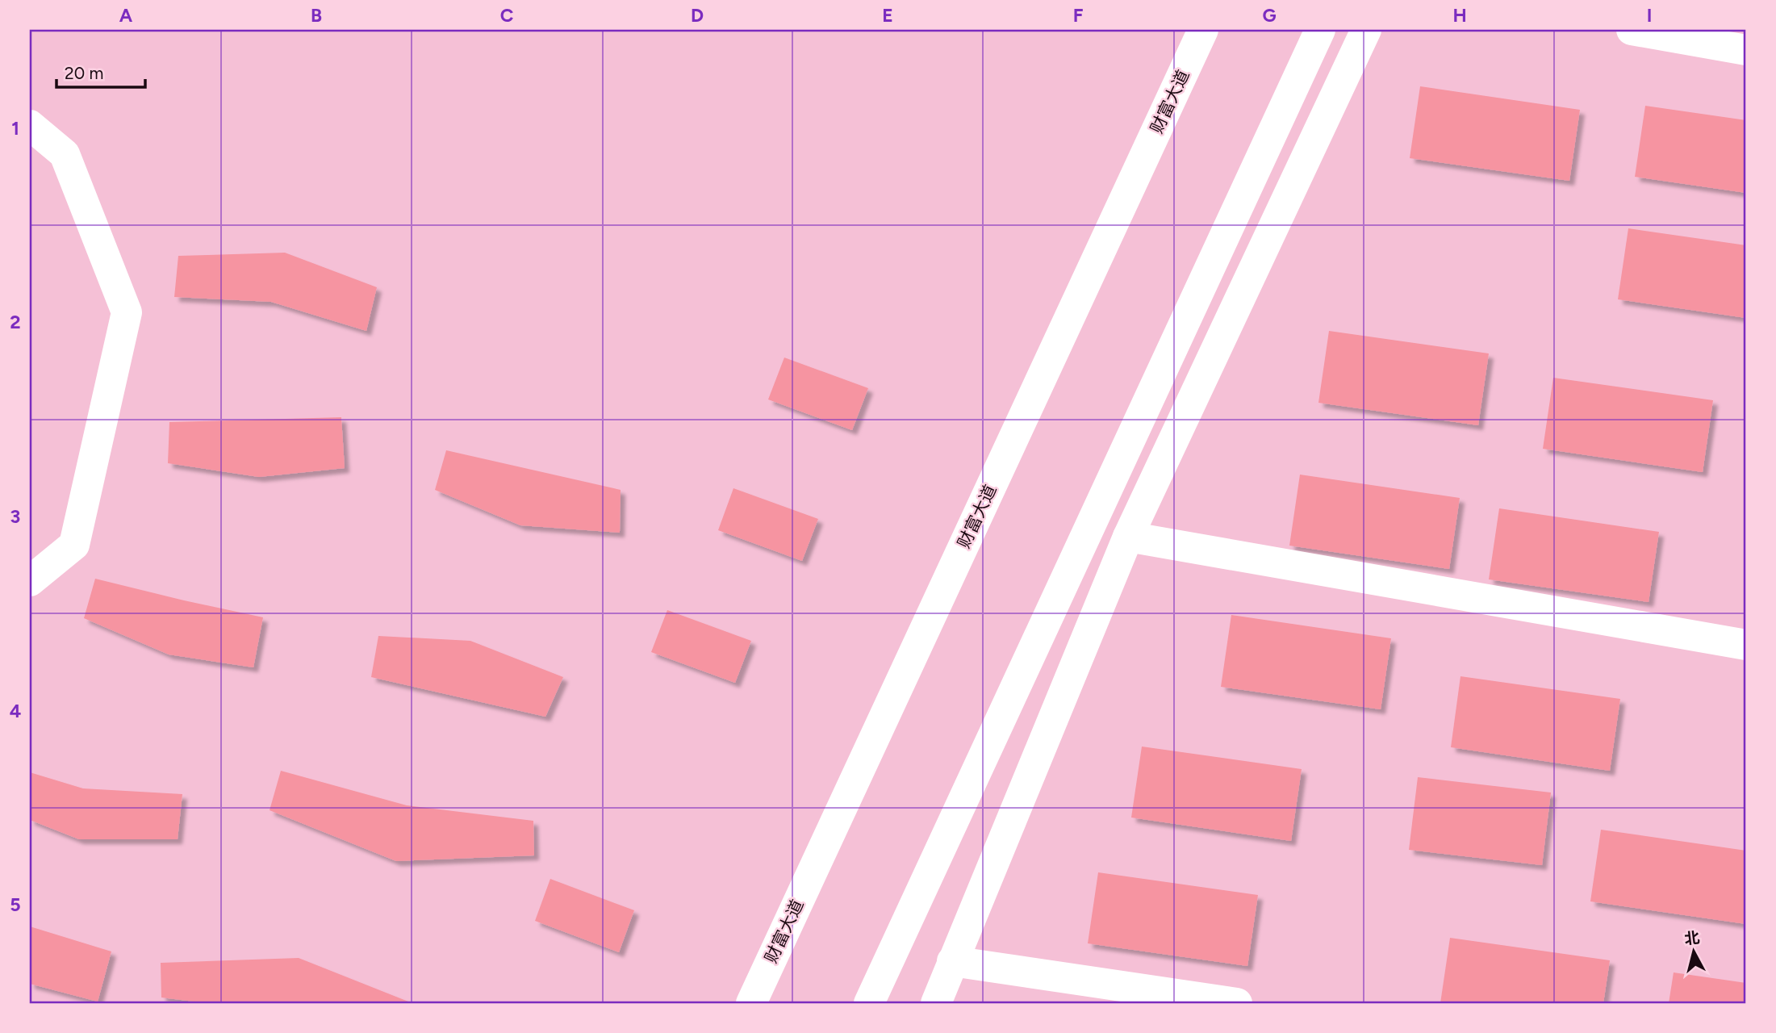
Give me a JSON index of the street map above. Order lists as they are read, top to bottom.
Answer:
{
  "streets": {
    "street": ["财富大道"]
  },
  "scale_bar": "20 m",
  "north": "top",
  "grid": {
    "columns": [
      "A",
      "B",
      "C",
      "D",
      "E",
      "F",
      "G",
      "H",
      "I"
    ],
    "rows": [
      "1",
      "2",
      "3",
      "4",
      "5"
    ]
  }
}
